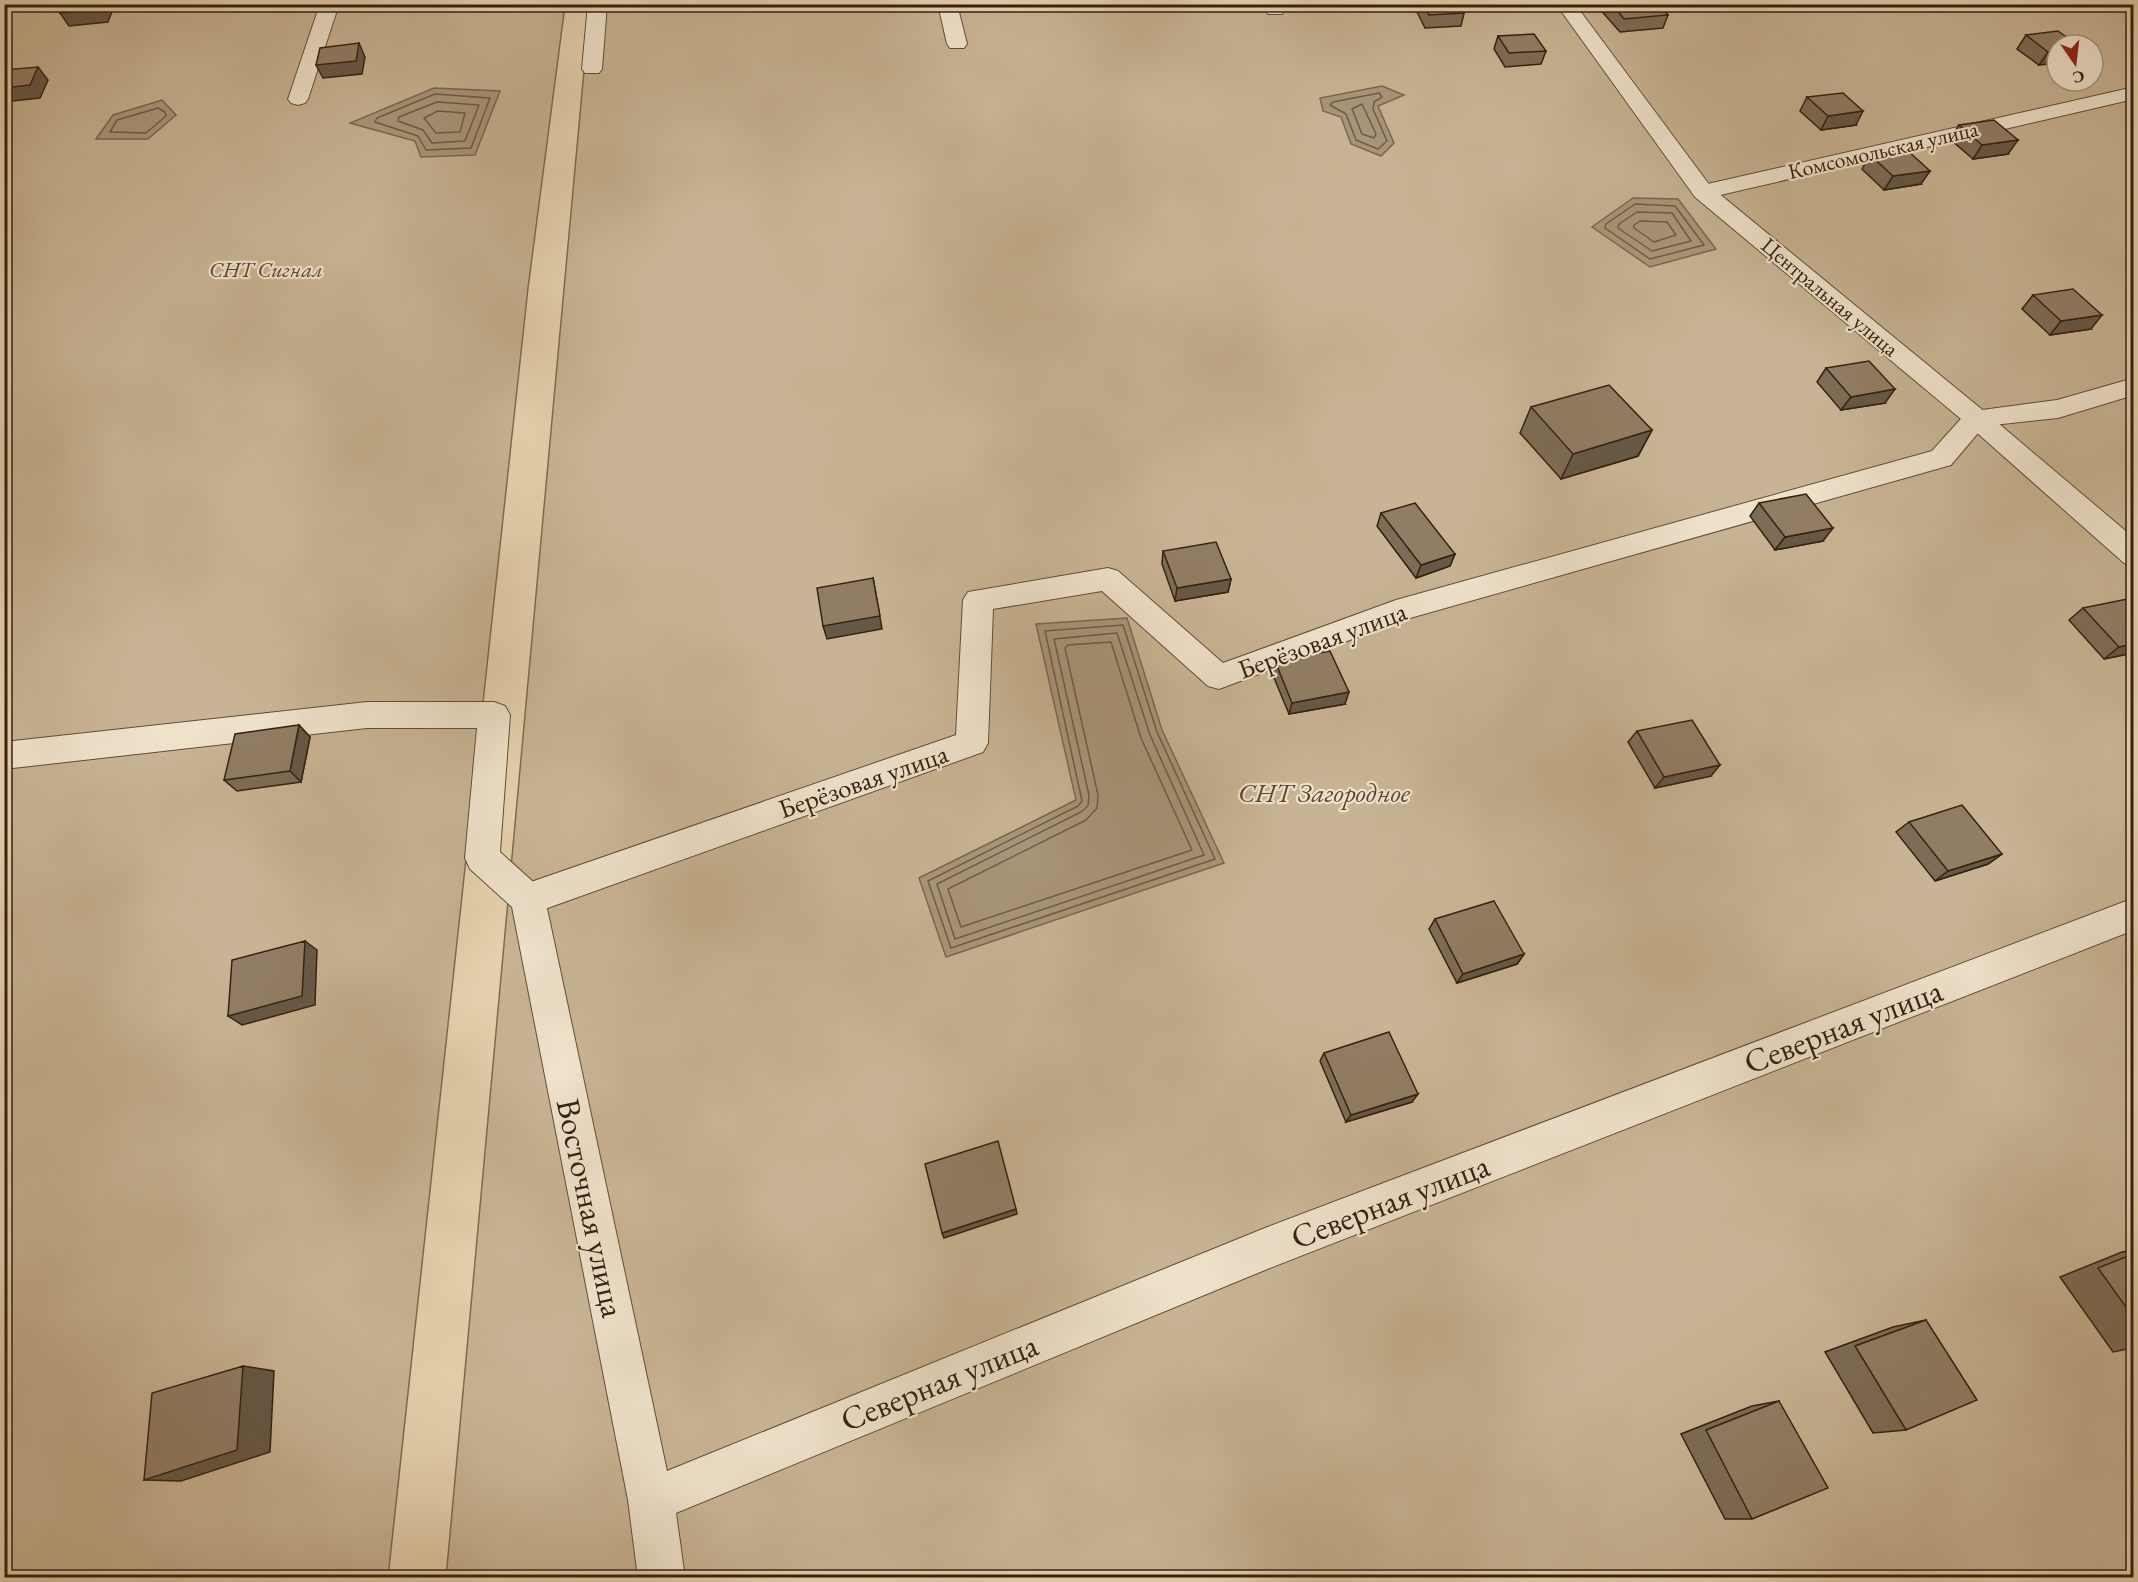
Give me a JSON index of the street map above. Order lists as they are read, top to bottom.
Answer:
{
  "streets": {
    "street": [
      "Комсомольская улица",
      "Центральная улица",
      "Берёзовая улица",
      "Северная улица",
      "Восточная улица"
    ]
  },
  "crossings": [
    ["Комсомольская улица", "Центральная улица"],
    ["Центральная улица", "Берёзовая улица"],
    ["Берёзовая улица", "Восточная улица"],
    ["Северная улица", "Восточная улица"]
  ],
  "parks": ["СНТ Сигнал", "СНТ Загородное"],
  "north": "bottom"
}
